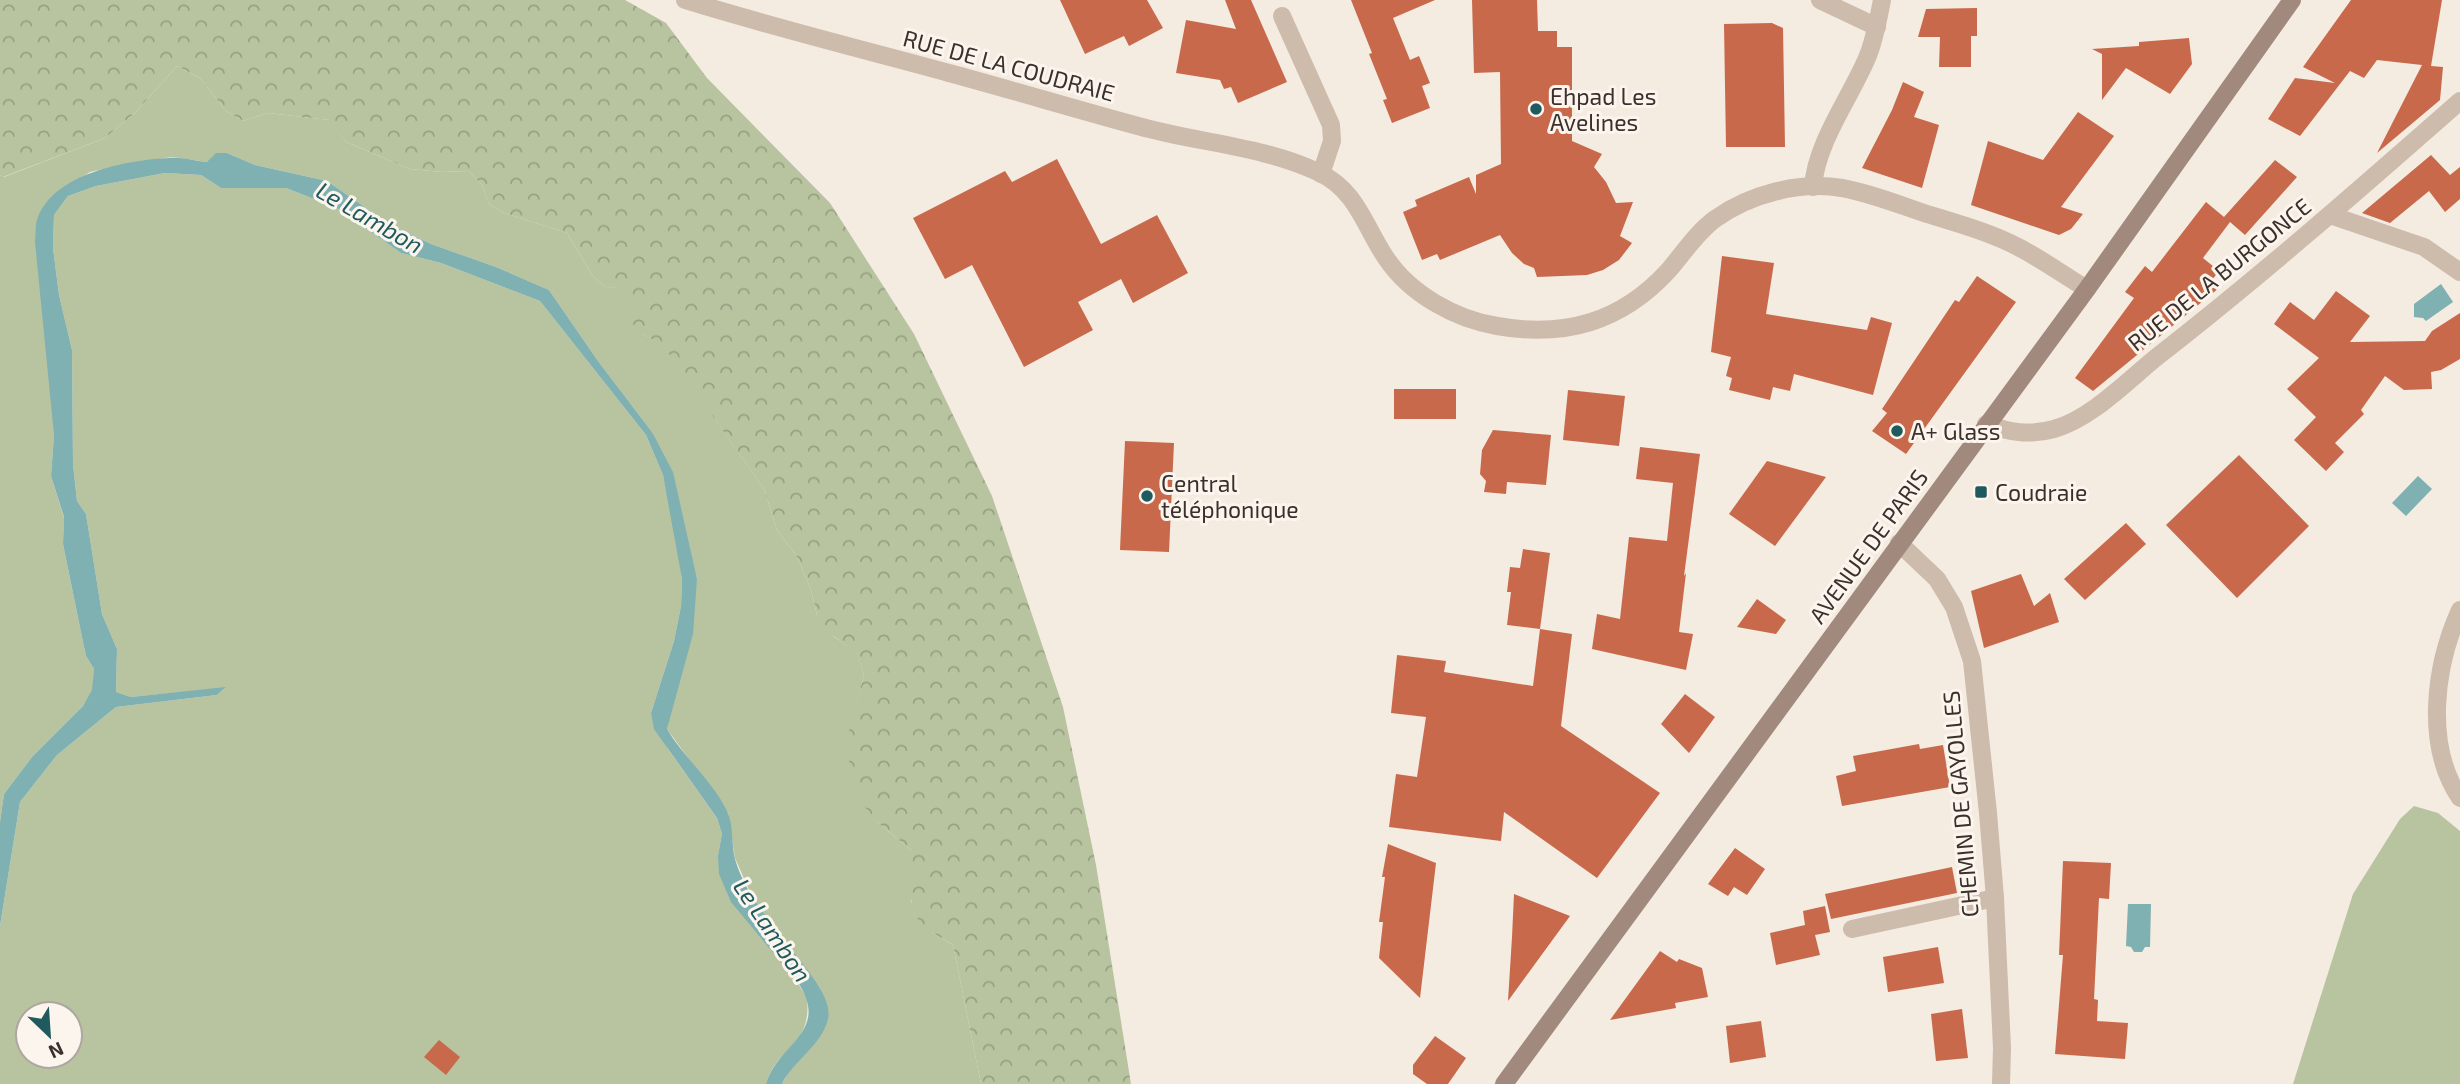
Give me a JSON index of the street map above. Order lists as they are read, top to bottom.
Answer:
{
  "streets": {
    "main road": ["AVENUE DE PARIS"],
    "street": ["RUE DE LA COUDRAIE", "RUE DE LA BURGONCE", "CHEMIN DE GAYOLLES"]
  },
  "crossings": [
    ["RUE DE LA COUDRAIE", "AVENUE DE PARIS"],
    ["RUE DE LA BURGONCE", "AVENUE DE PARIS"],
    ["AVENUE DE PARIS", "CHEMIN DE GAYOLLES"]
  ],
  "water": ["Le Lambon"],
  "places": {
    "other": ["Ehpad Les Avelines", "A+ Glass", "Central téléphonique"],
    "transit": ["Coudraie"]
  },
  "north": "bottom right"
}
